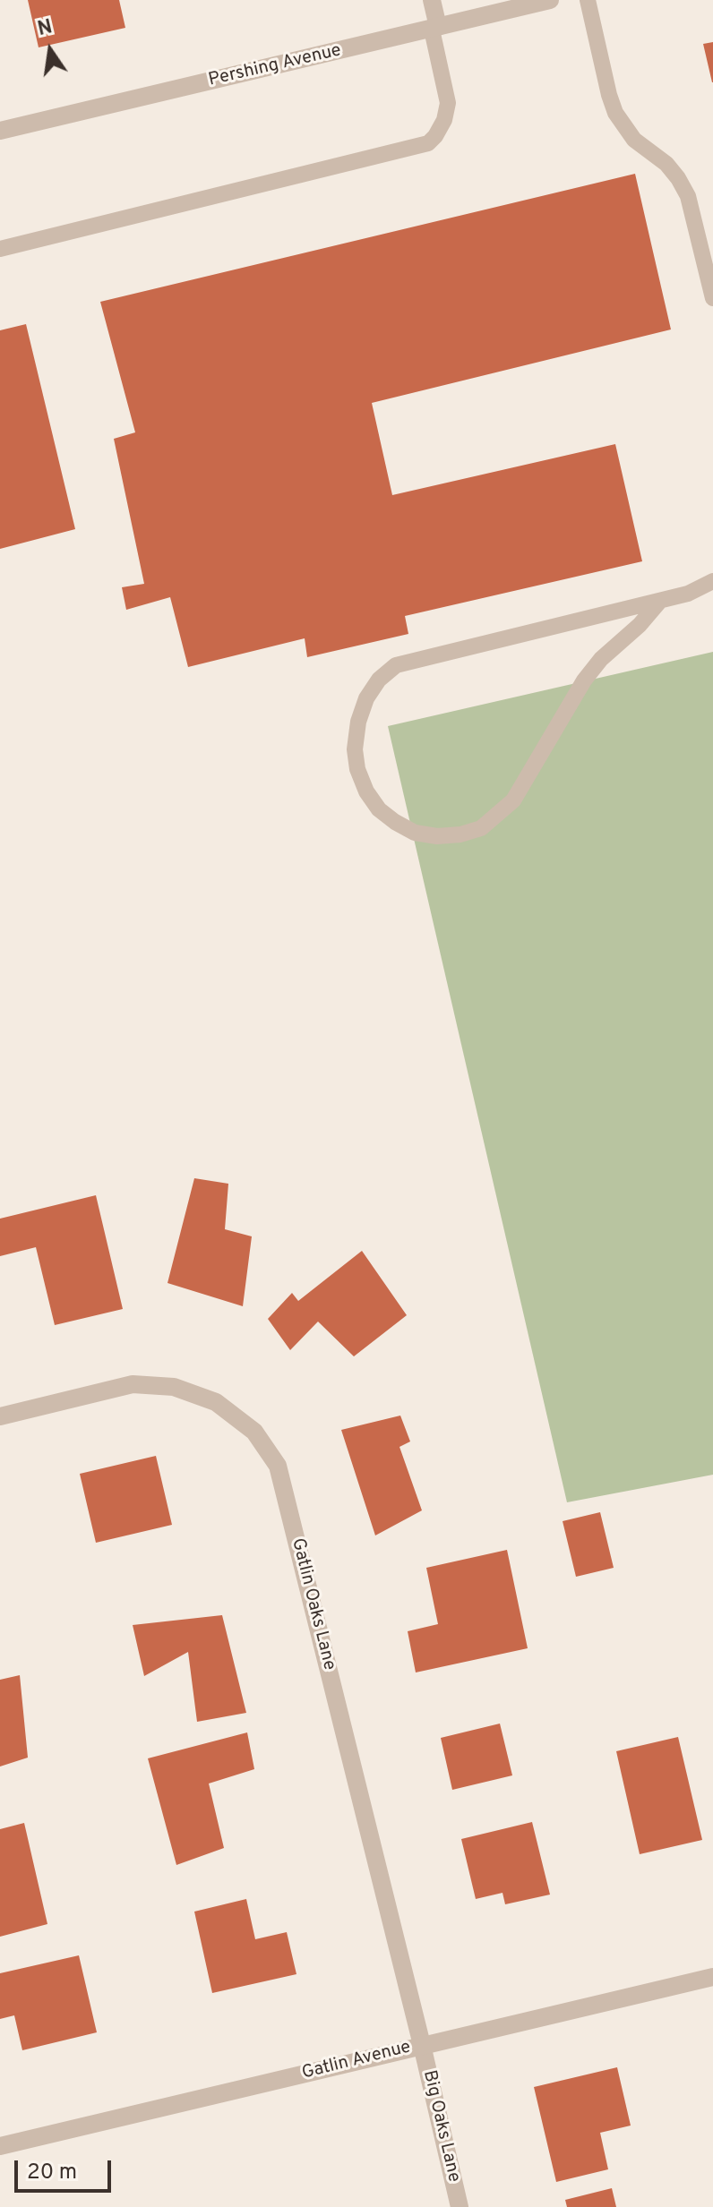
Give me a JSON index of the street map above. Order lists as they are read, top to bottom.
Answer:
{
  "streets": {
    "street": [
      "Pershing Avenue",
      "Gatlin Oaks Lane",
      "Gatlin Avenue",
      "Big Oaks Lane"
    ]
  },
  "crossings": [
    ["Gatlin Oaks Lane", "Gatlin Avenue"],
    ["Gatlin Oaks Lane", "Big Oaks Lane"],
    ["Gatlin Avenue", "Big Oaks Lane"]
  ],
  "scale_bar": "20 m",
  "north": "top"
}
